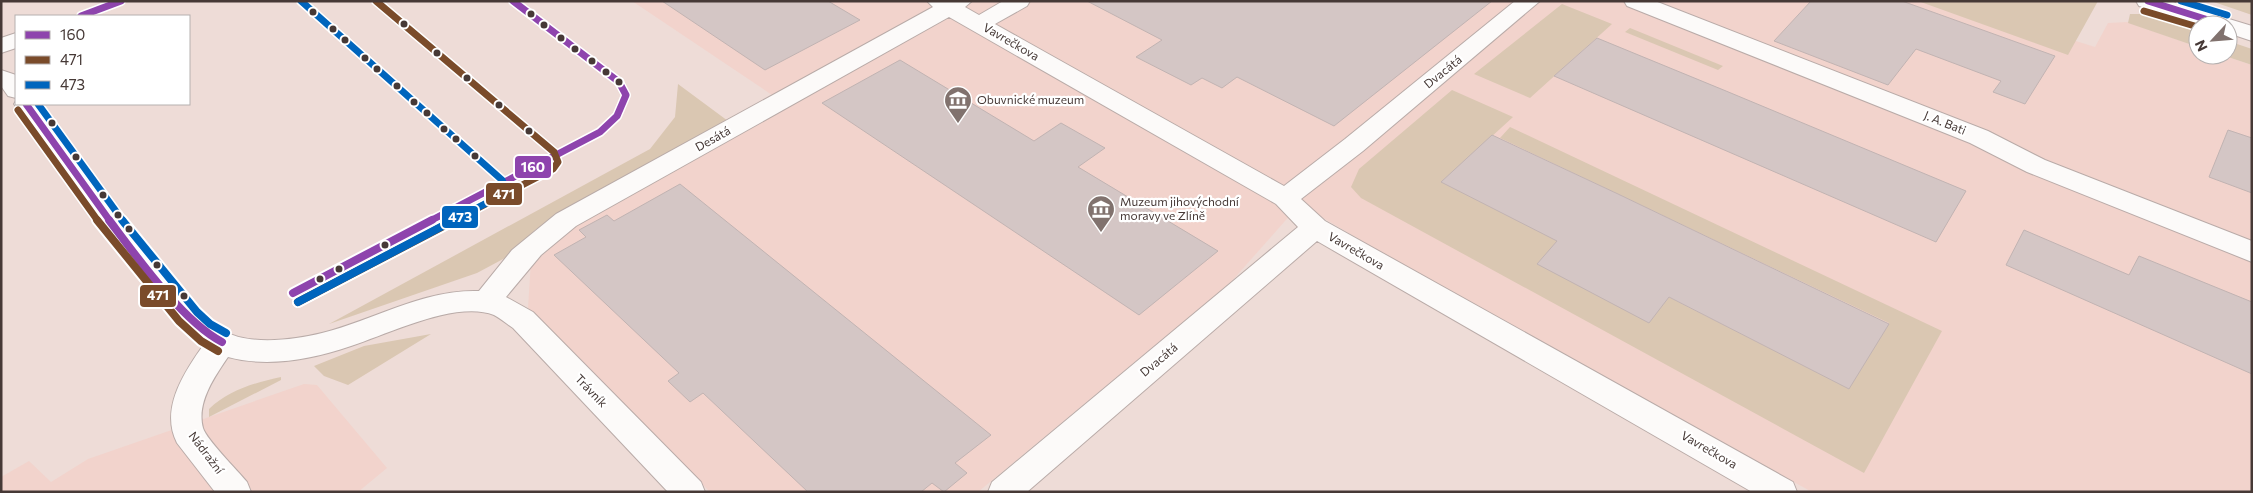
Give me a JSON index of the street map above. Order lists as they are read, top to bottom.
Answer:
{
  "streets": {
    "street": [
      "Vavrečkova",
      "Dvacátá",
      "J. A. Bati",
      "Desátá",
      "Trávník",
      "Nádražní"
    ]
  },
  "crossings": [
    ["Vavrečkova", "Dvacátá"],
    ["Vavrečkova", "Desátá"],
    ["Desátá", "Trávník"],
    ["Trávník", "Nádražní"]
  ],
  "places": {
    "museum": ["Obuvnické muzeum", "Muzeum jihovýchodní moravy ve Zlíně"]
  },
  "lines": ["transit line 160", "transit line 471", "transit line 473"],
  "legend": ["160", "471", "473"],
  "north": "bottom left"
}
